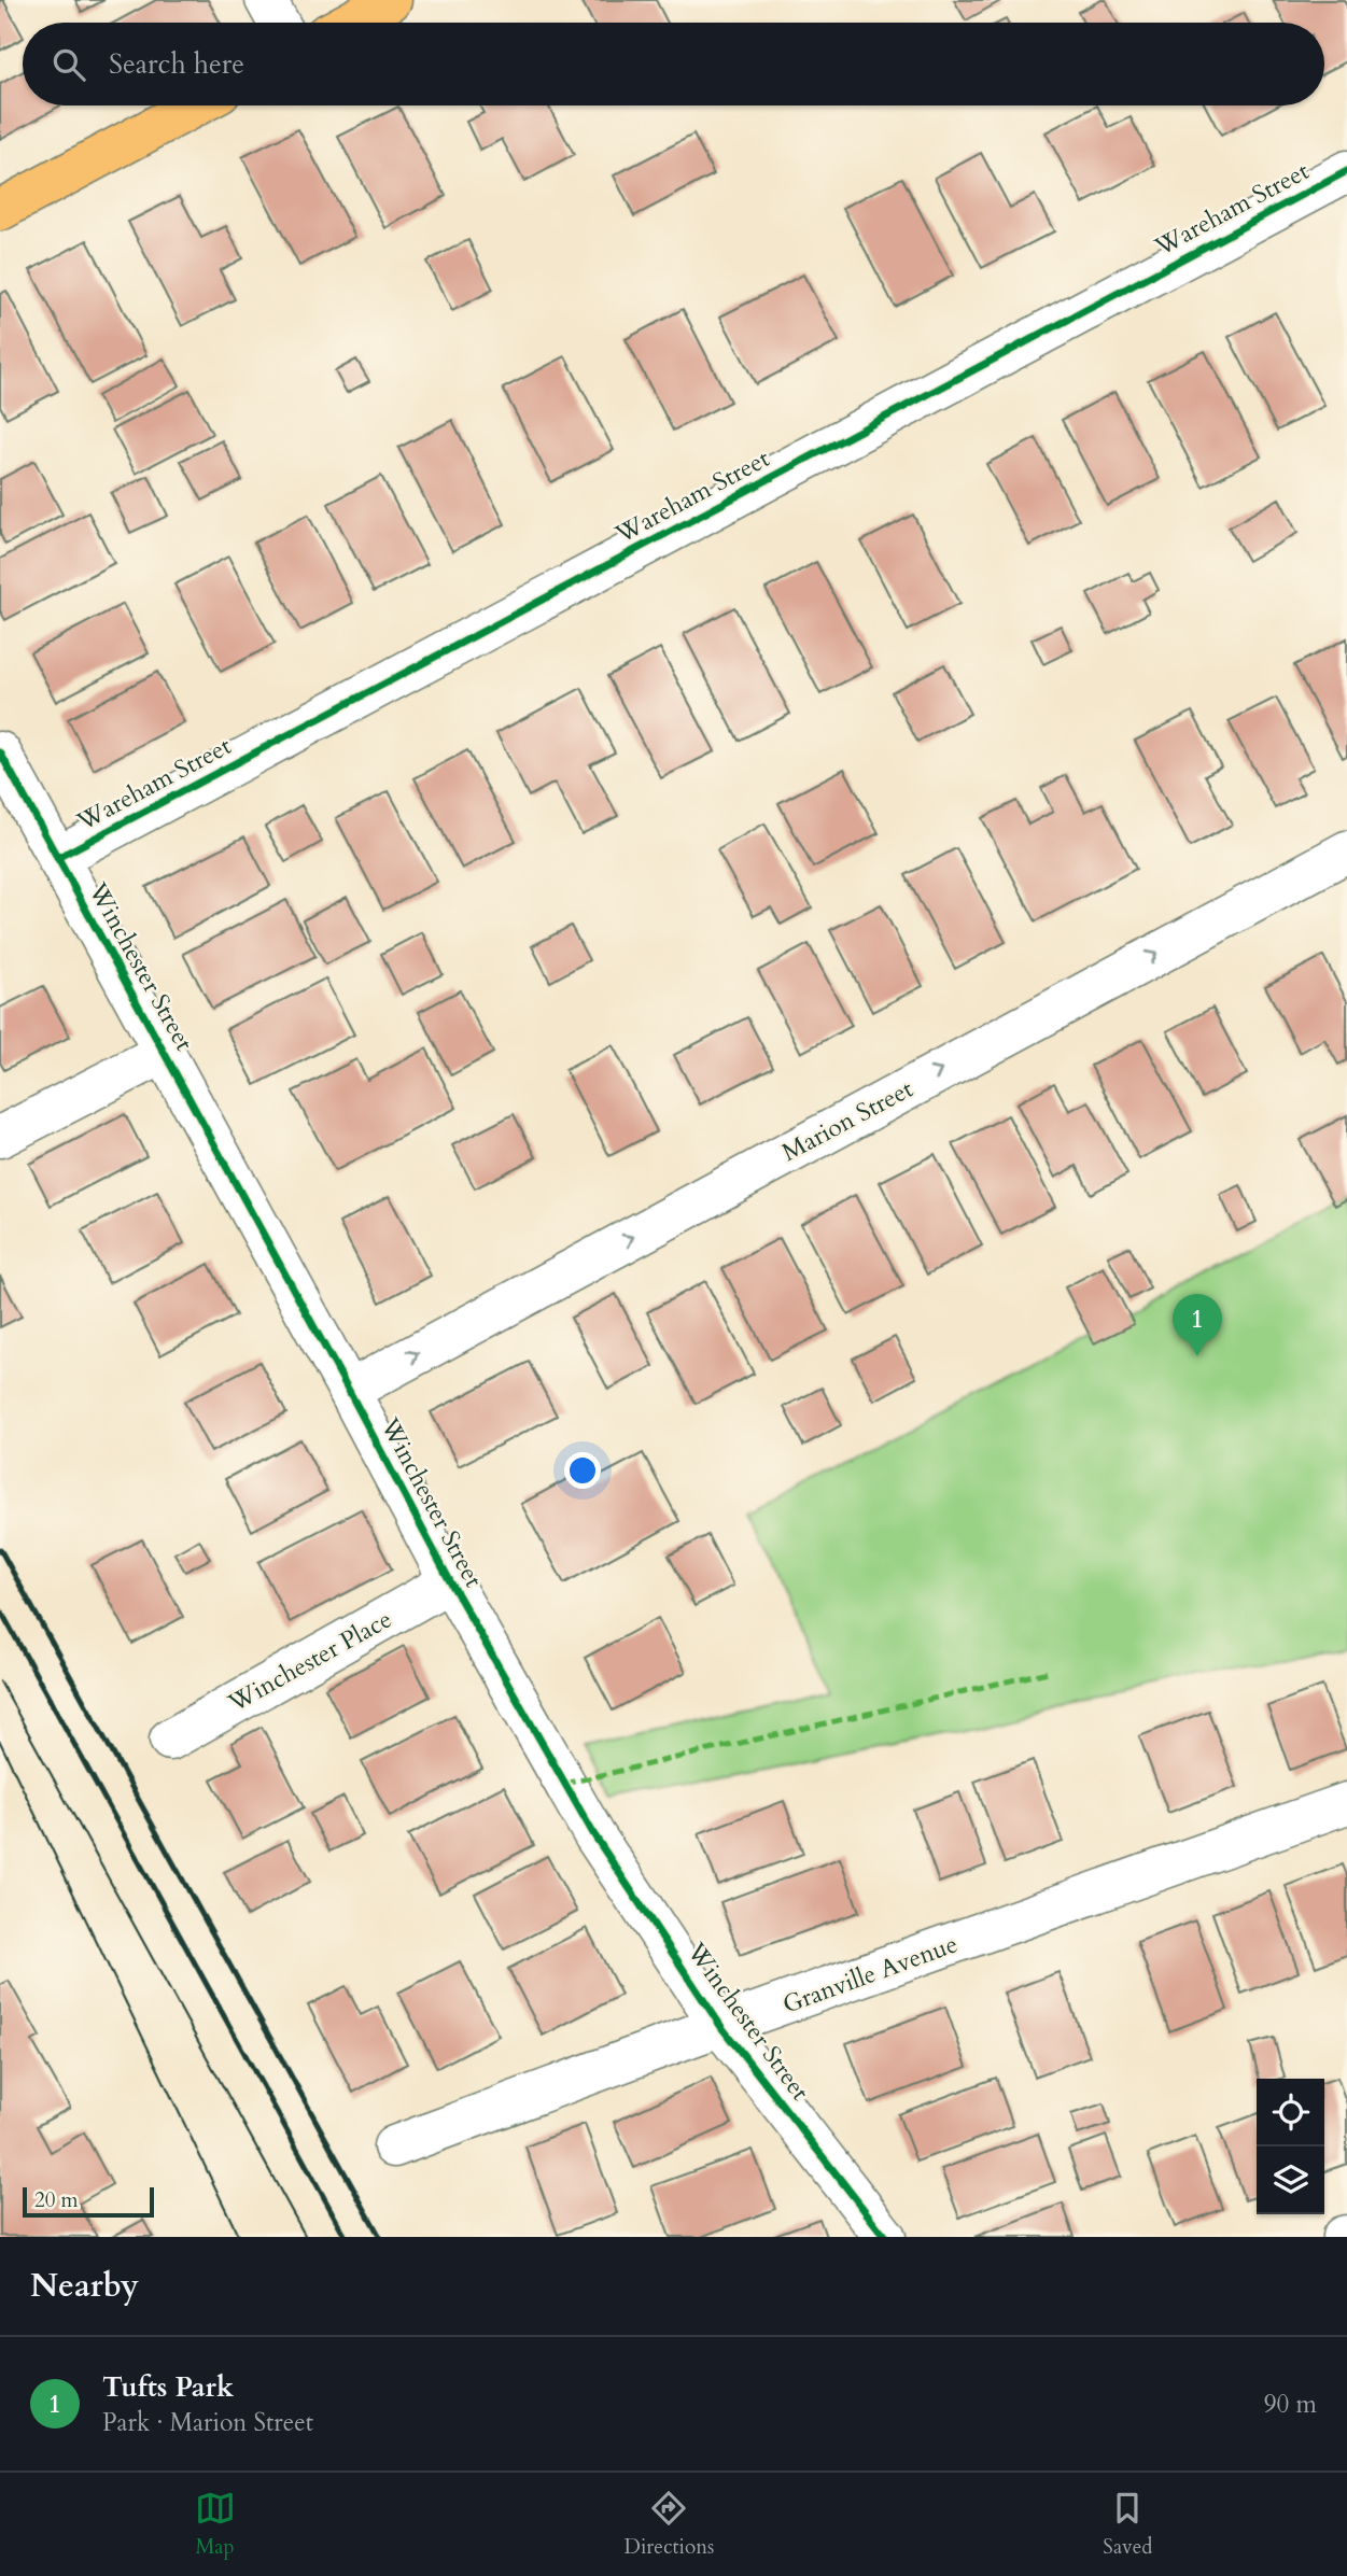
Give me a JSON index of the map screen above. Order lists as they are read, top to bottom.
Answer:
{
  "streets": {
    "street": [
      "Wareham Street",
      "Winchester Street",
      "Marion Street",
      "Winchester Place",
      "Granville Avenue"
    ]
  },
  "crossings": [
    ["Wareham Street", "Winchester Street"],
    ["Winchester Street", "Marion Street"],
    ["Winchester Street", "Winchester Place"],
    ["Winchester Street", "Granville Avenue"]
  ],
  "one_way": ["Marion Street"],
  "scale_bar": "20 m",
  "page": {
    "search": "Search here",
    "pins": "1",
    "scale": "20 m",
    "heading": "Nearby",
    "list": [
      {
        "mark": "1",
        "name": "Tufts Park",
        "note": "Park · Marion Street",
        "value": "90 m"
      }
    ],
    "nav": ["Map", "Directions", "Saved"]
  }
}
